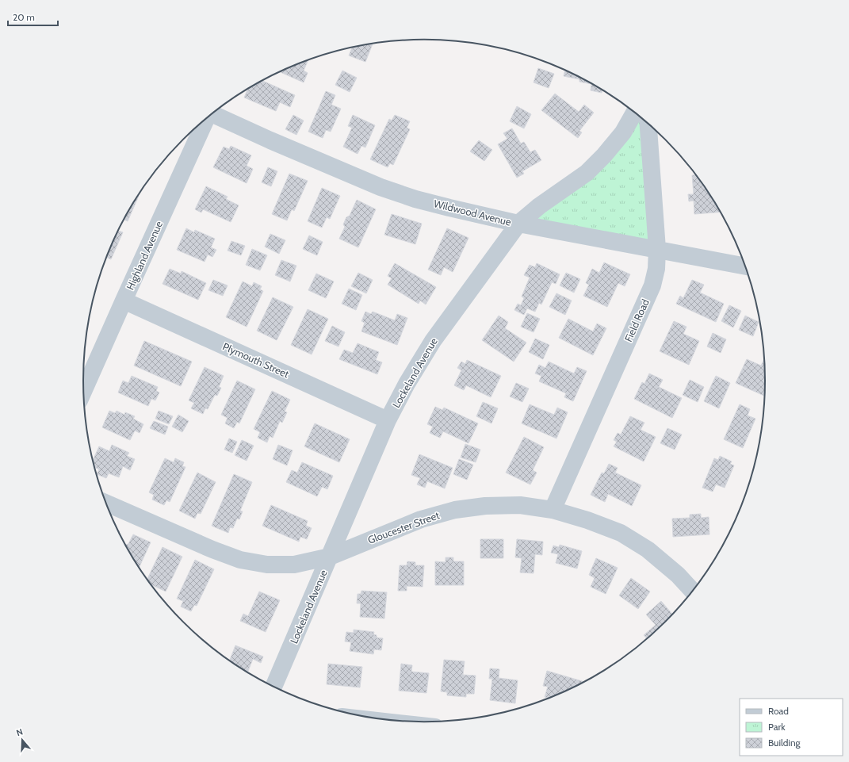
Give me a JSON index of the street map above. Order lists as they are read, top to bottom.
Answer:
{
  "streets": {
    "street": [
      "Wildwood Avenue",
      "Highland Avenue",
      "Field Road",
      "Plymouth Street",
      "Lockeland Avenue",
      "Gloucester Street"
    ]
  },
  "crossings": [
    ["Wildwood Avenue", "Field Road"],
    ["Wildwood Avenue", "Lockeland Avenue"],
    ["Highland Avenue", "Plymouth Street"],
    ["Field Road", "Gloucester Street"],
    ["Plymouth Street", "Lockeland Avenue"],
    ["Lockeland Avenue", "Gloucester Street"]
  ],
  "legend": ["Road", "Park", "Building"],
  "scale_bar": "20 m",
  "north": "top"
}
